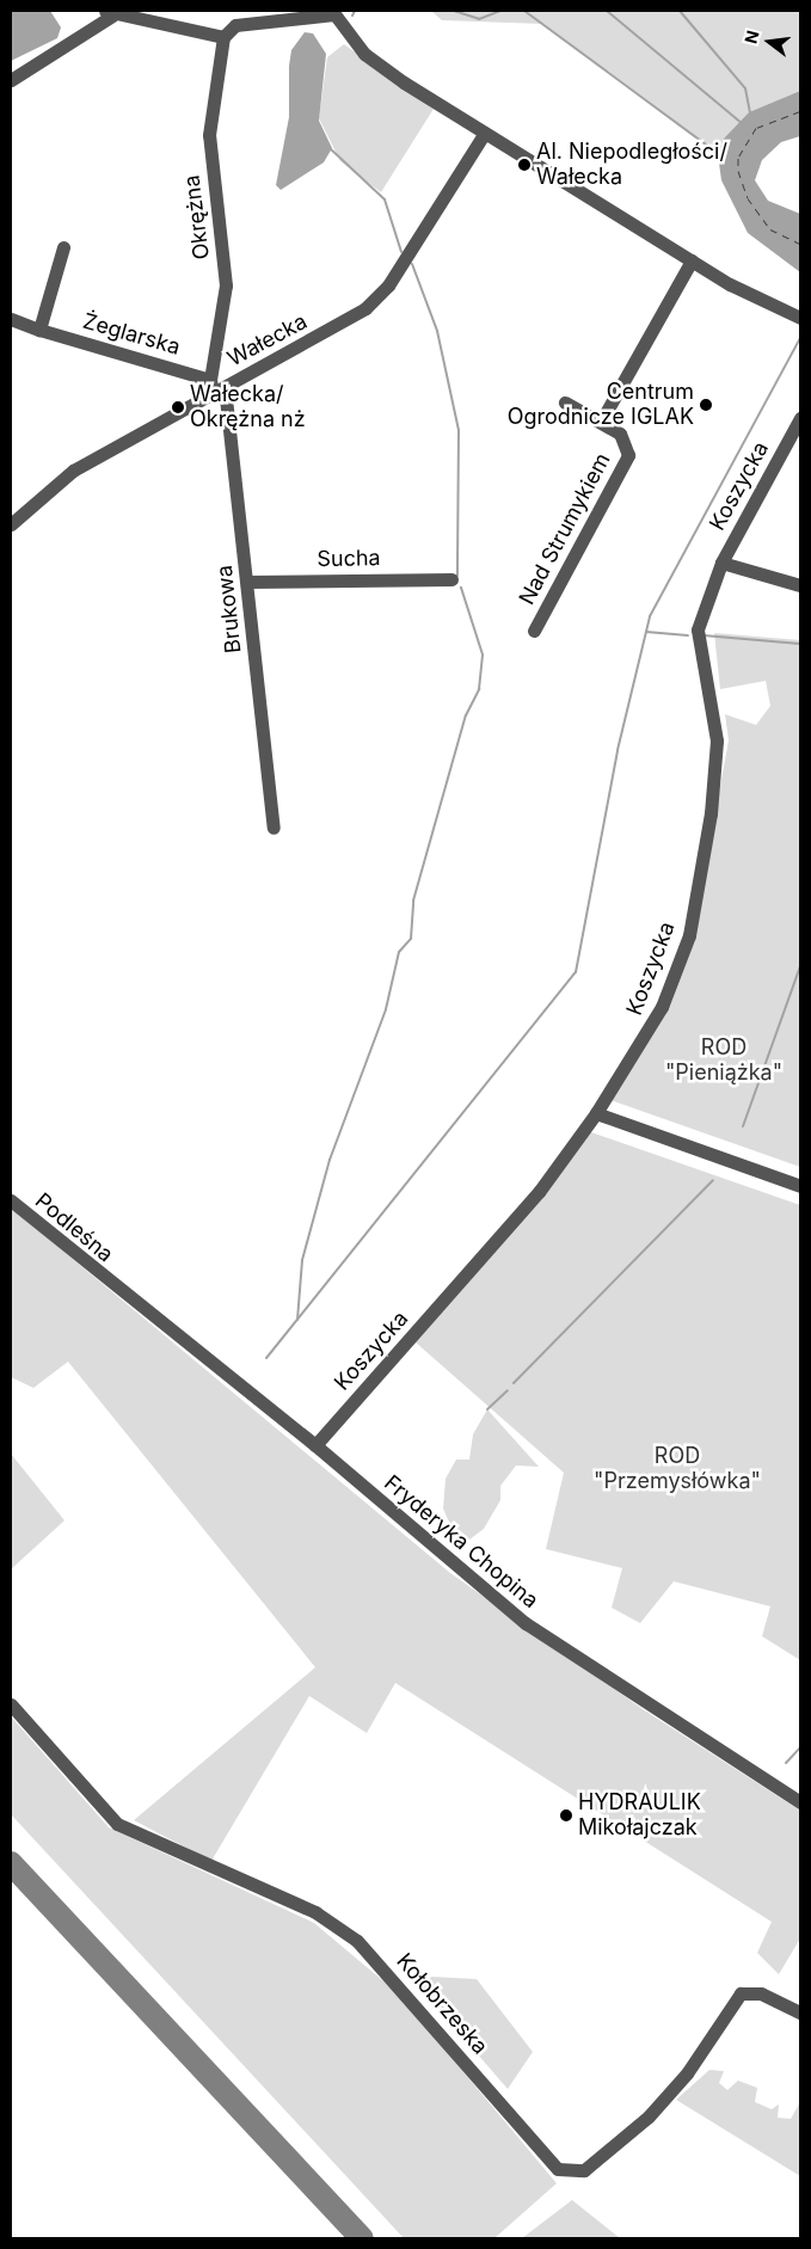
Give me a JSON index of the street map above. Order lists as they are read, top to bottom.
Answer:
{
  "streets": {
    "street": [
      "Okrężna",
      "Żeglarska",
      "Wałecka",
      "Koszycka",
      "Nad Strumykiem",
      "Sucha",
      "Brukowa",
      "Podleśna",
      "Fryderyka Chopina",
      "Kołobrzeska"
    ]
  },
  "crossings": [
    ["Okrężna", "Żeglarska"],
    ["Okrężna", "Wałecka"],
    ["Okrężna", "Brukowa"],
    ["Żeglarska", "Wałecka"],
    ["Żeglarska", "Brukowa"],
    ["Wałecka", "Brukowa"],
    ["Koszycka", "Fryderyka Chopina"],
    ["Sucha", "Brukowa"],
    ["Podleśna", "Fryderyka Chopina"]
  ],
  "parks": ["ROD \"Pieniążka\"", "ROD \"Przemysłówka\""],
  "places": [
    "Al. Niepodległości/ Wałecka",
    "Centrum Ogrodnicze IGLAK",
    "Wałecka/ Okrężna nż",
    "HYDRAULIK Mikołajczak"
  ],
  "north": "left"
}
